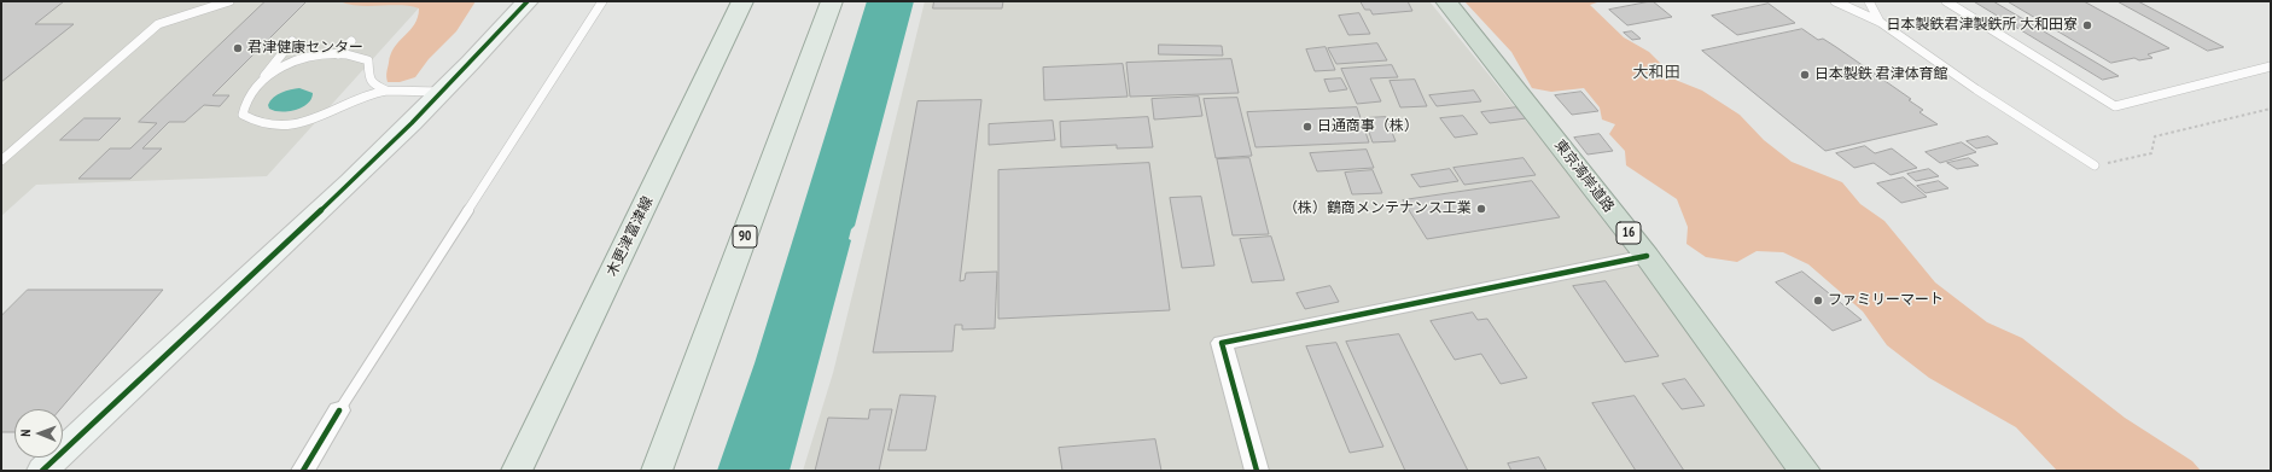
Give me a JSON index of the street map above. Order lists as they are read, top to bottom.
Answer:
{
  "streets": {
    "highway": ["東京湾岸道路", "16"],
    "main road": ["木更津富津線", "90"]
  },
  "districts": ["大和田"],
  "places": [
    "日本製鉄君津製鉄所 大和田寮",
    "君津健康センター",
    "日本製鉄 君津体育館",
    "日通商事（株）",
    "（株）鶴商メンテナンス工業",
    "ファミリーマート"
  ],
  "north": "left"
}
